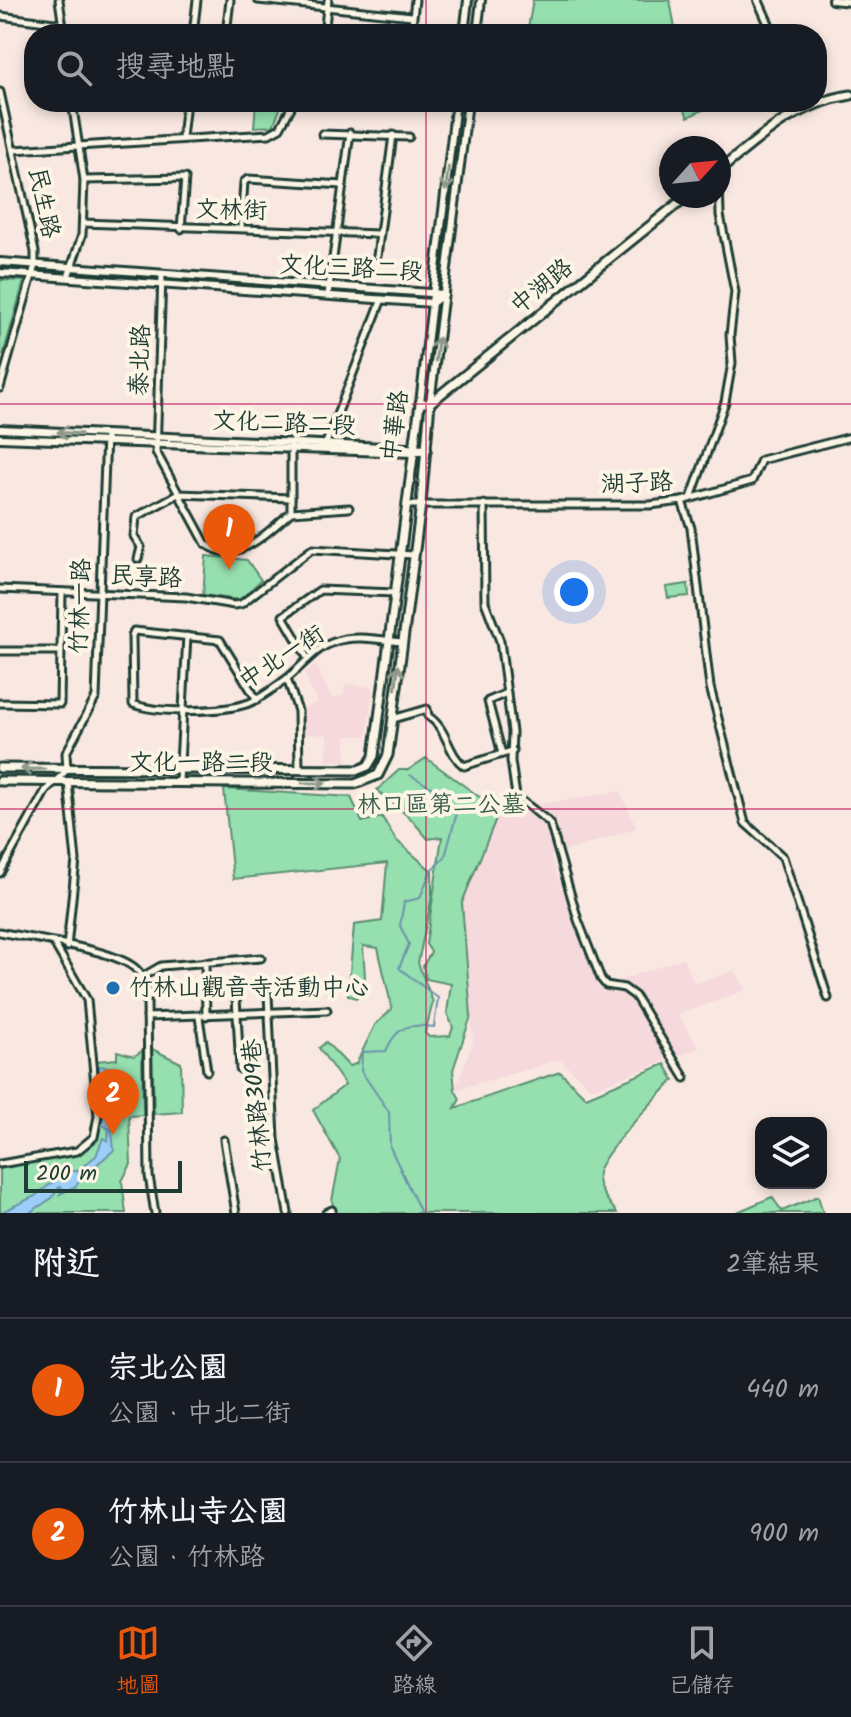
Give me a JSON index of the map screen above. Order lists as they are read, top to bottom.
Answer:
{
  "streets": {
    "main road": ["中湖路", "中華路", "文化一路二段"],
    "street": [
      "民生路",
      "文林街",
      "文化三路二段",
      "泰北路",
      "文化二路二段",
      "湖子路",
      "民享路",
      "竹林一路",
      "中北一街",
      "竹林路309巷"
    ]
  },
  "crossings": [
    ["民生路", "文化三路二段"],
    ["文化三路二段", "泰北路"],
    ["文化三路二段", "中華路"],
    ["中湖路", "中華路"],
    ["泰北路", "文化二路二段"],
    ["文化二路二段", "中華路"],
    ["文化二路二段", "竹林一路"],
    ["中華路", "湖子路"],
    ["中華路", "民享路"],
    ["中華路", "中北一街"],
    ["中華路", "文化一路二段"],
    ["民享路", "竹林一路"],
    ["竹林一路", "文化一路二段"]
  ],
  "parks": ["林口區第二公墓"],
  "places": ["竹林山觀音寺活動中心"],
  "scale_bar": "200 m",
  "north": "top right",
  "page": {
    "search": "搜尋地點",
    "pins": ["1", "2"],
    "scale": "200 m",
    "heading": ["附近", "2筆結果"],
    "list": [
      {
        "mark": "1",
        "name": "宗北公園",
        "note": "公園 · 中北二街",
        "value": "440 m"
      },
      {
        "mark": "2",
        "name": "竹林山寺公園",
        "note": "公園 · 竹林路",
        "value": "900 m"
      }
    ],
    "nav": ["地圖", "路線", "已儲存"]
  }
}
